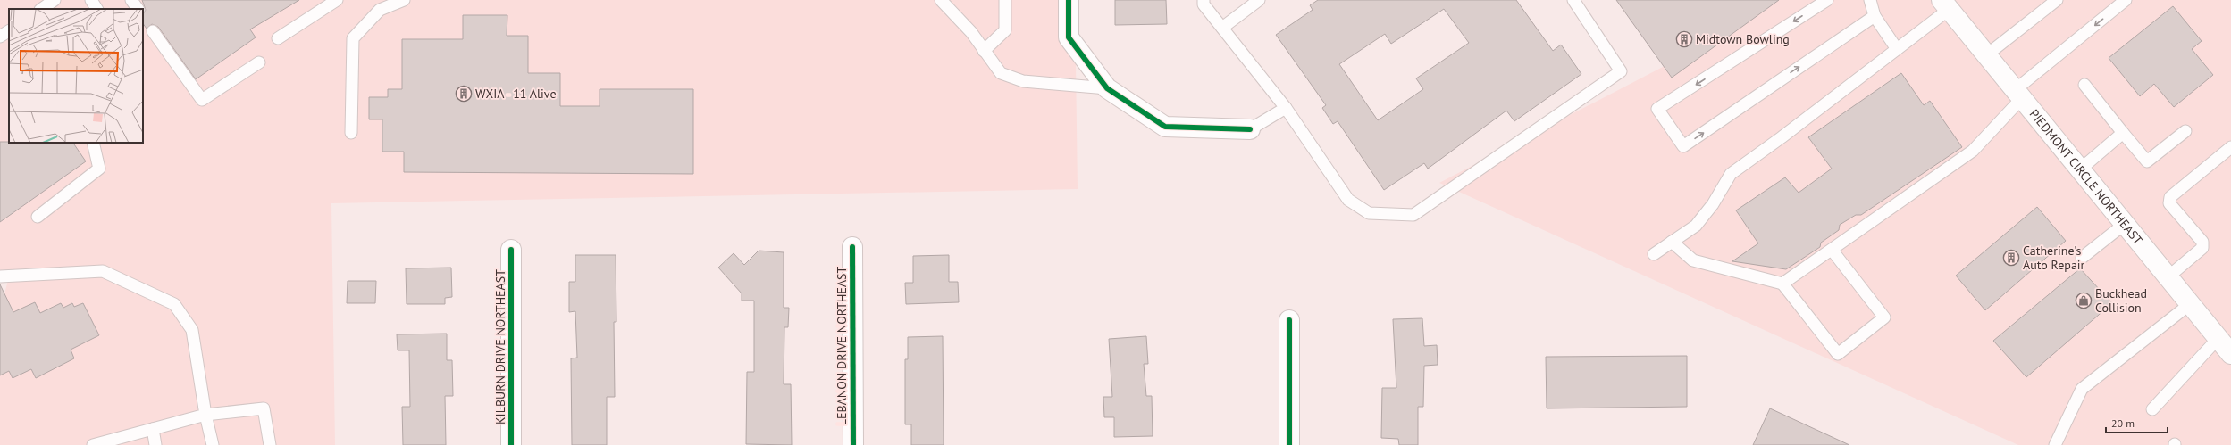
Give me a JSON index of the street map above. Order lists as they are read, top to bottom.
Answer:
{
  "streets": {
    "street": ["PIEDMONT CIRCLE NORTHEAST", "LEBANON DRIVE NORTHEAST", "KILBURN DRIVE NORTHEAST"]
  },
  "places": {
    "building": ["Midtown Bowling", "WXIA - 11 Alive", "Catherine's Auto Repair"],
    "shop": ["Buckhead Collision"]
  },
  "scale_bar": "20 m"
}
